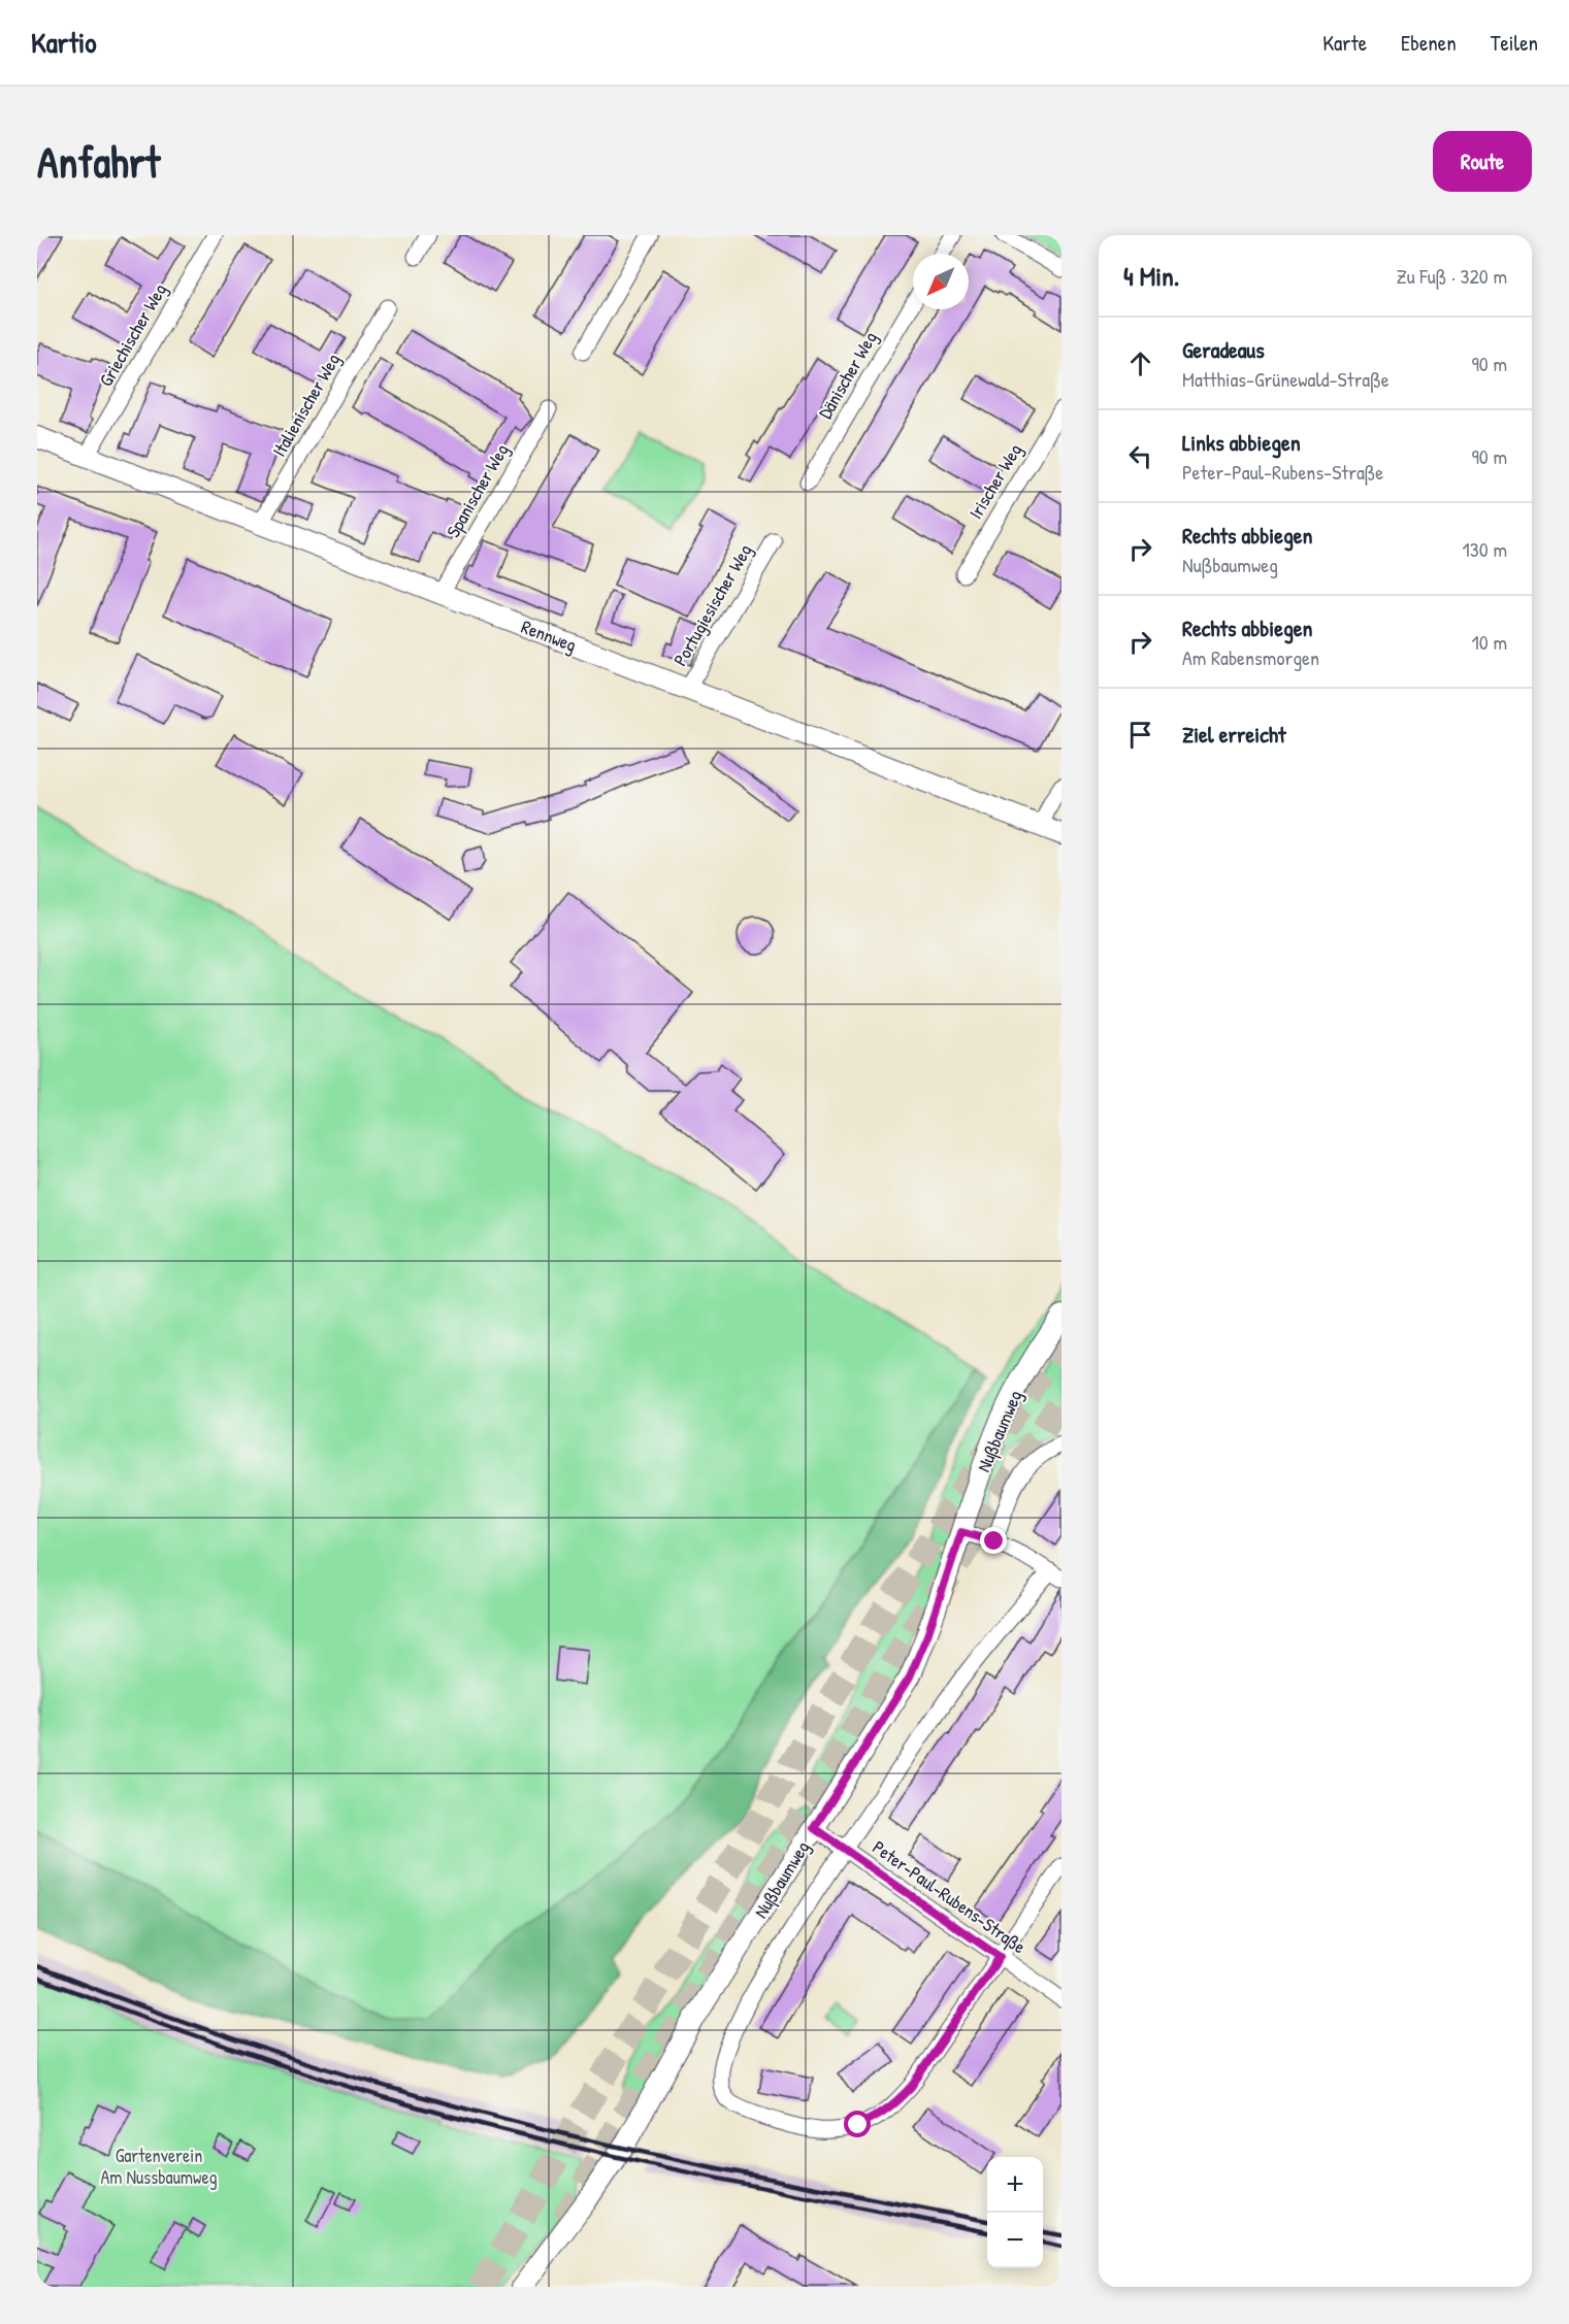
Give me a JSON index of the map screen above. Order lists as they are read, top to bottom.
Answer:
{
  "streets": {
    "street": [
      "Griechischer Weg",
      "Dänischer Weg",
      "Italienischer Weg",
      "Irischer Weg",
      "Spanischer Weg",
      "Portugiesischer Weg",
      "Rennweg",
      "Nußbaumweg",
      "Peter-Paul-Rubens-Straße"
    ]
  },
  "crossings": [
    ["Griechischer Weg", "Rennweg"],
    ["Italienischer Weg", "Rennweg"],
    ["Spanischer Weg", "Rennweg"],
    ["Portugiesischer Weg", "Rennweg"],
    ["Nußbaumweg", "Peter-Paul-Rubens-Straße"]
  ],
  "parks": ["Gartenverein Am Nussbaumweg"],
  "north": "bottom left",
  "page": {
    "header": "Kartio",
    "nav": ["Karte", "Ebenen", "Teilen"],
    "buttons": "Route",
    "title": "Anfahrt",
    "heading": ["4 Min.", "Zu Fuß · 320 m"],
    "list": [
      ["Geradeaus", "Matthias-Grünewald-Straße", "90 m"],
      ["Links abbiegen", "Peter-Paul-Rubens-Straße", "90 m"],
      ["Rechts abbiegen", "Nußbaumweg", "130 m"],
      ["Rechts abbiegen", "Am Rabensmorgen", "10 m"],
      "Ziel erreicht"
    ],
    "map_buttons": ["+", "−"]
  }
}
